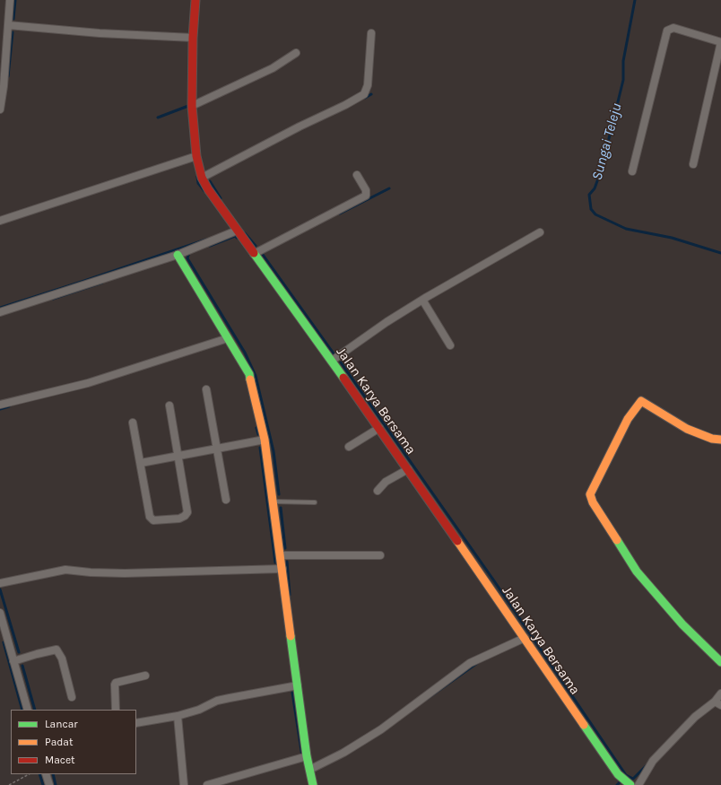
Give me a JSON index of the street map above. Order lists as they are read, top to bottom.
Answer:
{
  "streets": {
    "street": ["Jalan Karya Bersama"]
  },
  "water": ["Sungai Teleju"],
  "legend": ["Lancar", "Padat", "Macet"]
}
